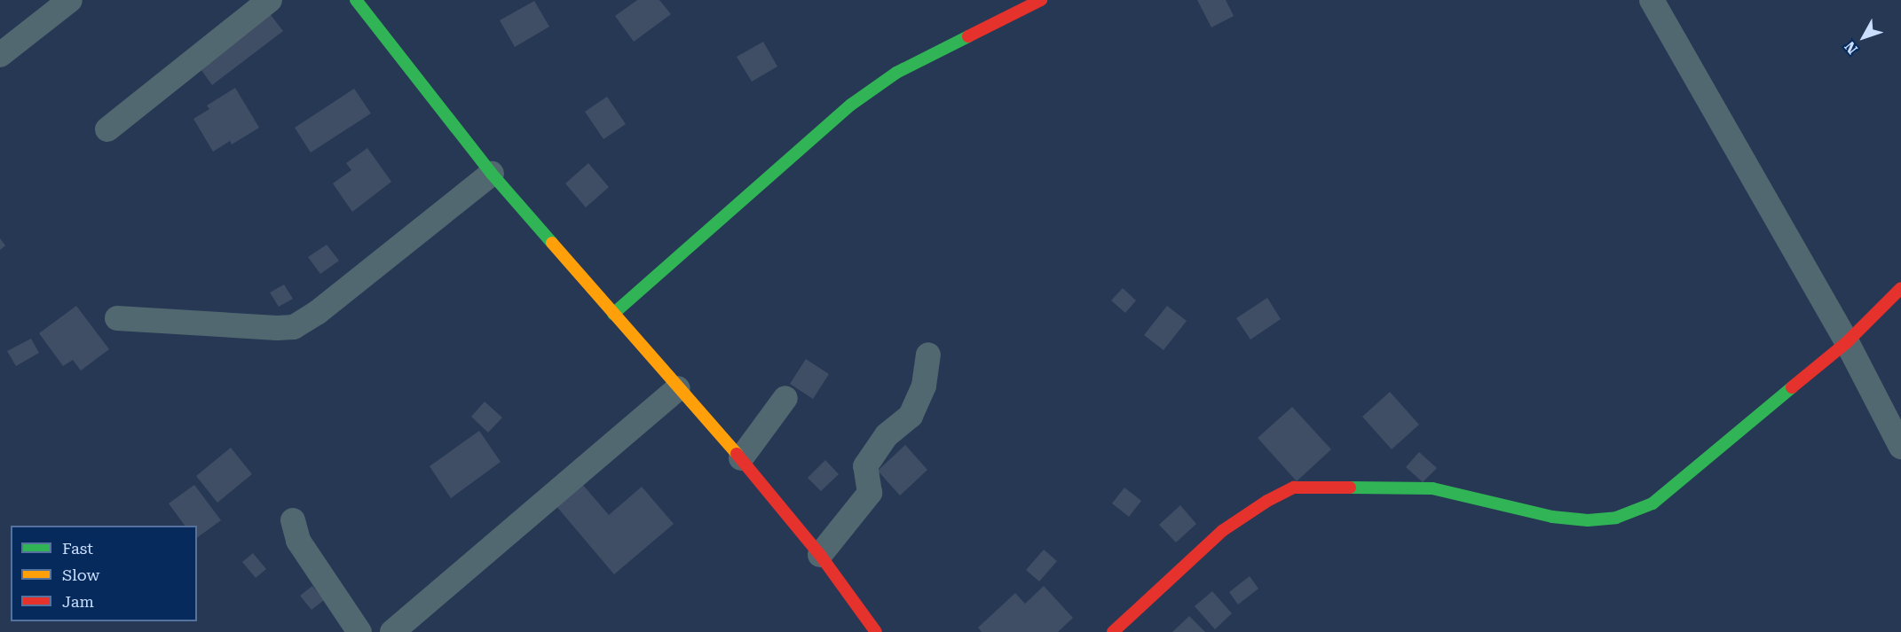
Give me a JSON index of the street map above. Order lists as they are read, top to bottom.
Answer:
{
  "legend": ["Fast", "Slow", "Jam"],
  "north": "bottom left"
}
